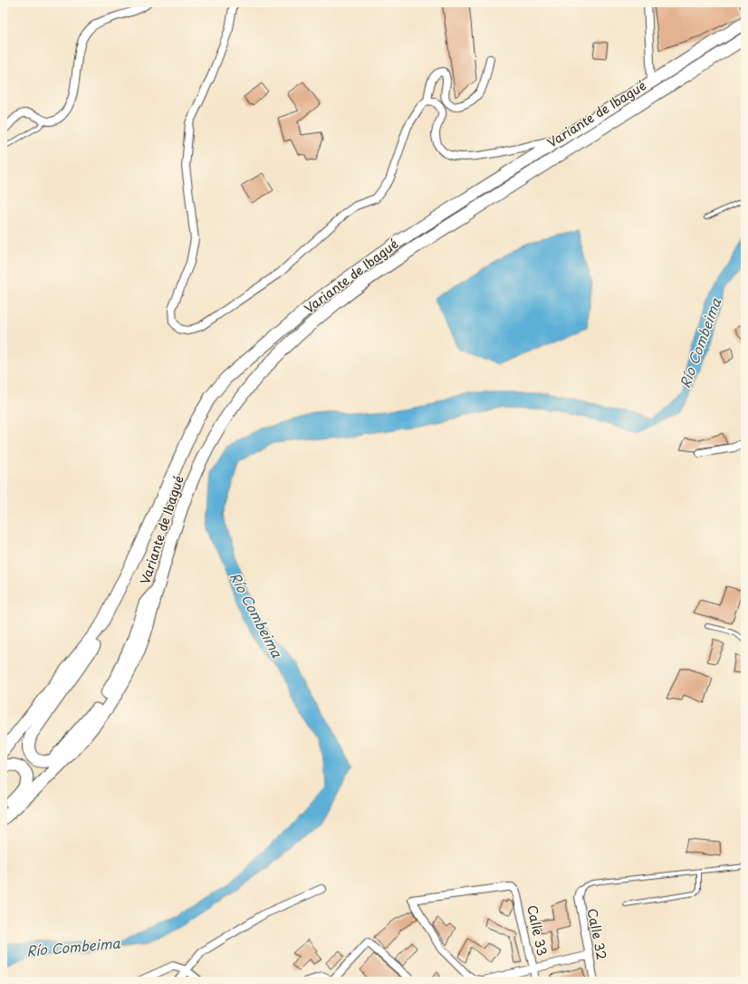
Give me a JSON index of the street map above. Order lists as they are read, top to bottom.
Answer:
{
  "streets": {
    "highway": ["Variante de Ibagué"],
    "street": ["Calle 33", "Calle 32"]
  },
  "water": ["Río Combeima"]
}
